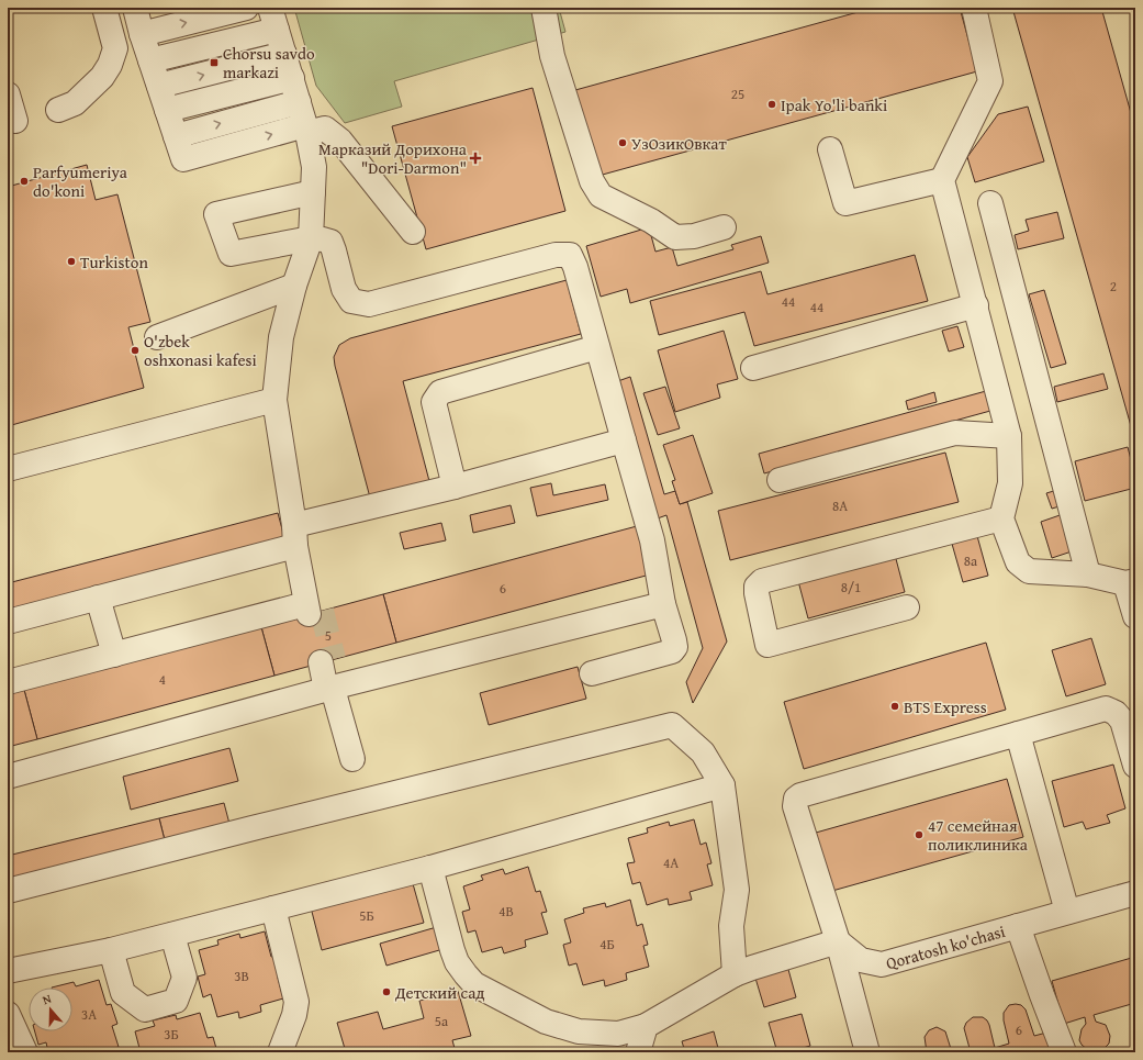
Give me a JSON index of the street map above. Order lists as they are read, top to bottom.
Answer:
{
  "streets": {
    "street": ["Qoratosh ko'chasi"]
  },
  "places": {
    "transit": ["Chorsu savdo markazi"],
    "other": [
      "Ipak Yo'li banki",
      "УзОзикОвкат",
      "Parfyumeriya do'koni",
      "Turkiston",
      "O'zbek oshxonasi kafesi",
      "BTS Express",
      "47 семейная поликлиника",
      "Детский сад"
    ],
    "health": ["Марказий Дорихона \"Dori-Darmon\""]
  },
  "house_numbers": [
    "25",
    "2",
    "44",
    "44",
    "8А",
    "8a",
    "8/1",
    "6",
    "5",
    "4",
    "4А",
    "4В",
    "5Б",
    "4Б",
    "3В",
    "3А",
    "5a",
    "6",
    "3Б"
  ],
  "north": "top"
}
